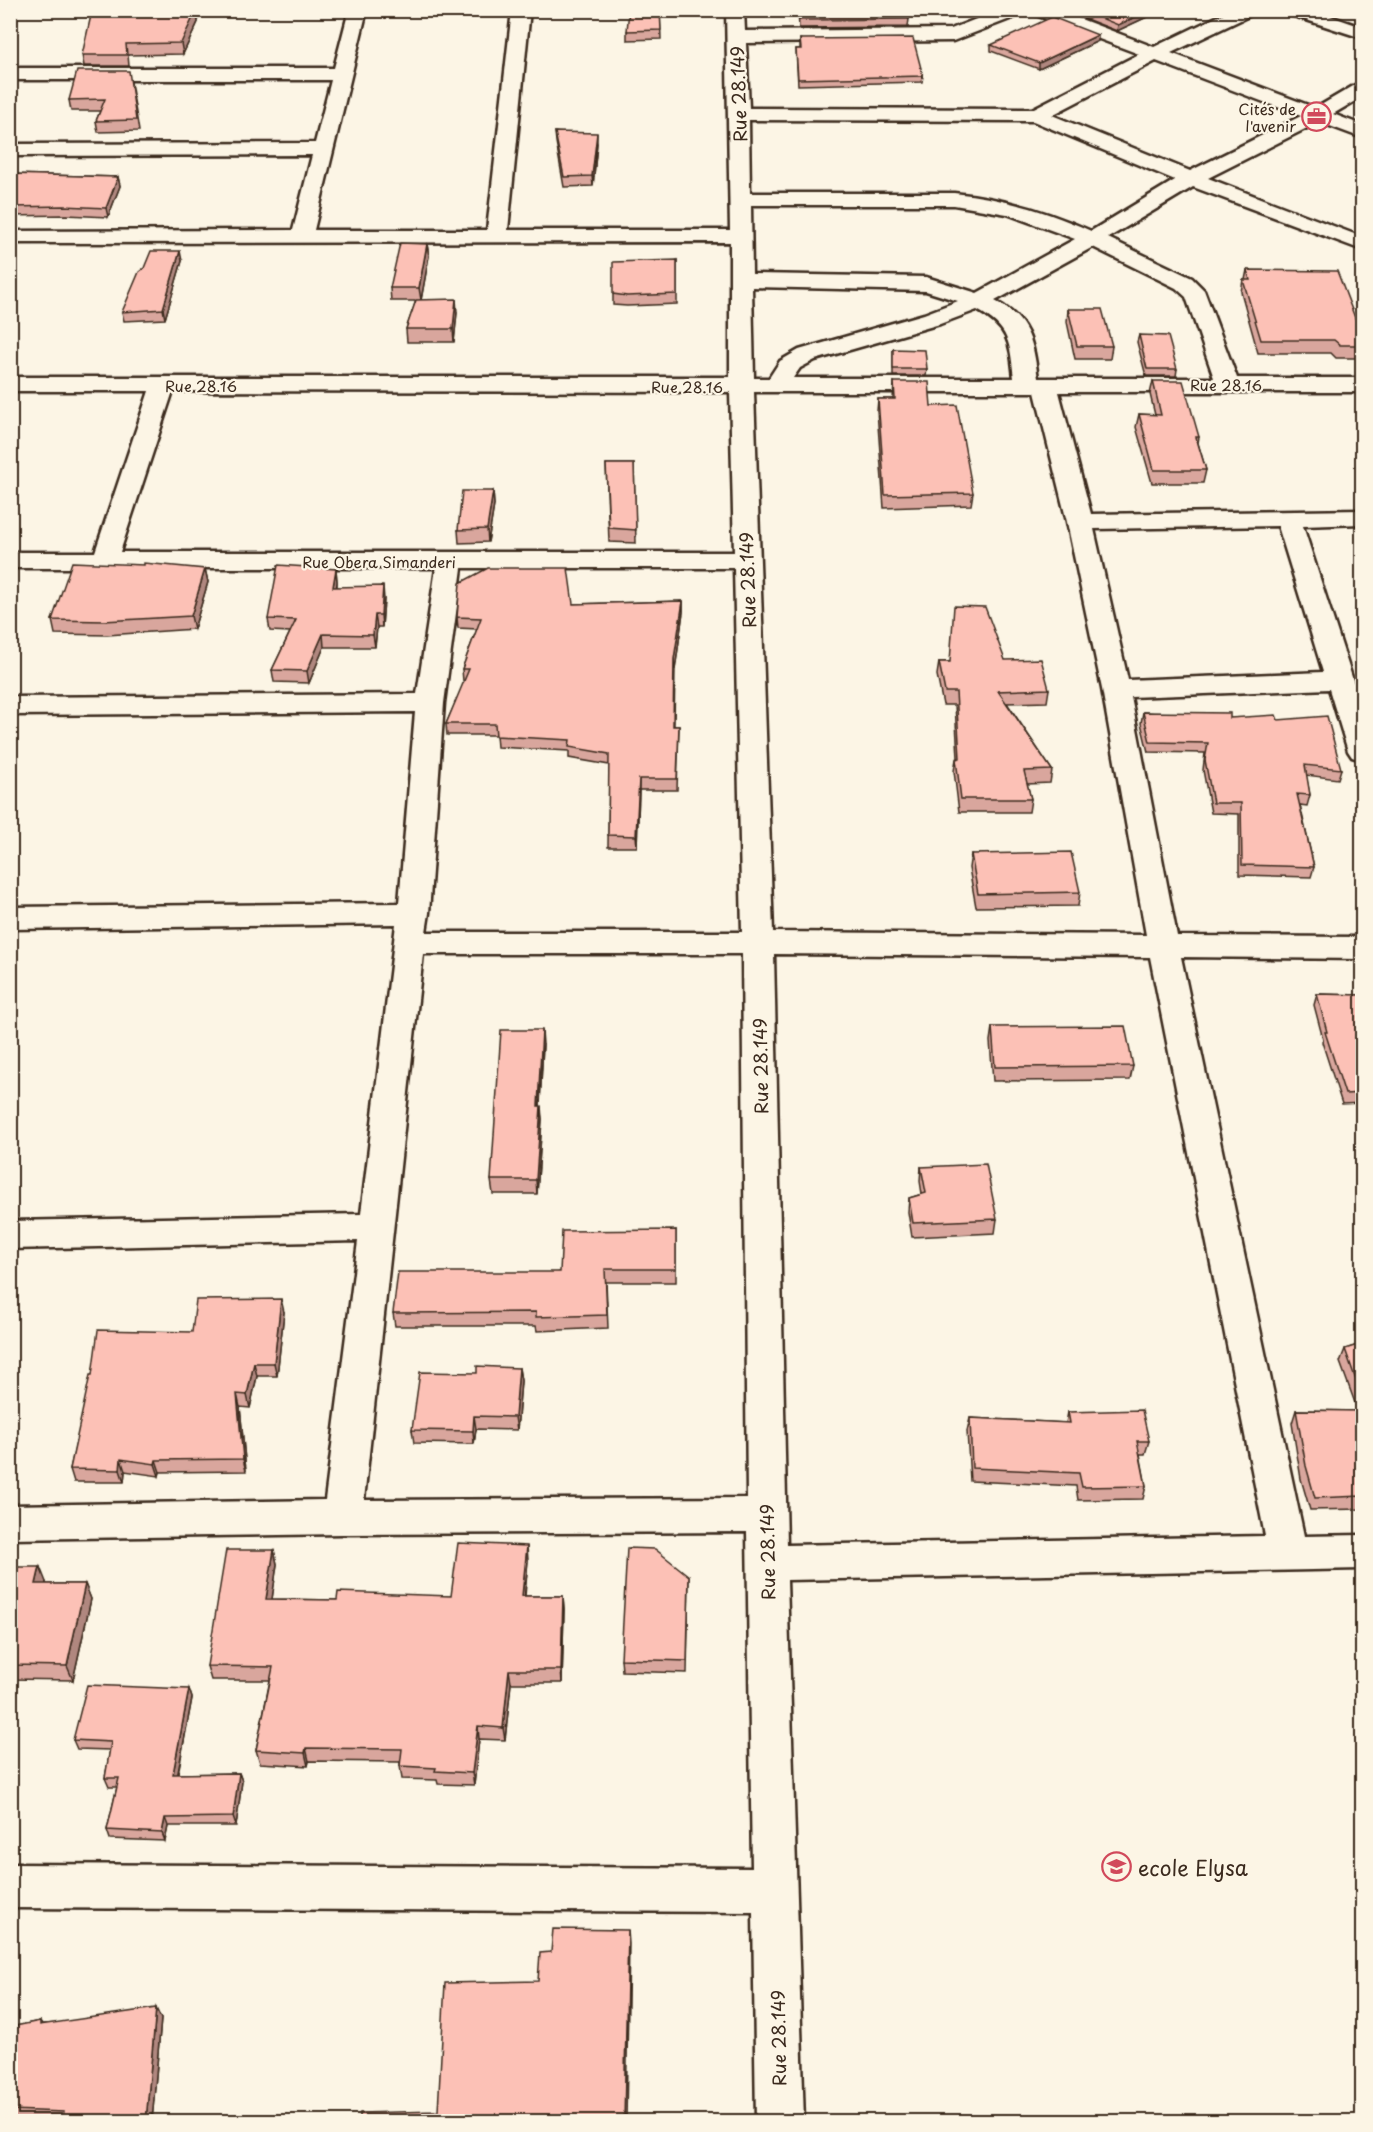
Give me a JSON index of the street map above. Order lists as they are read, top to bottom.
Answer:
{
  "streets": {
    "street": ["Rue 28.149", "Rue 28.16", "Rue Obera Simanderi"]
  },
  "crossings": [
    ["Rue 28.149", "Rue 28.16"],
    ["Rue 28.149", "Rue Obera Simanderi"]
  ],
  "places": {
    "office": ["Cités de l'avenir"],
    "school or university": ["ecole Elysa"]
  }
}
